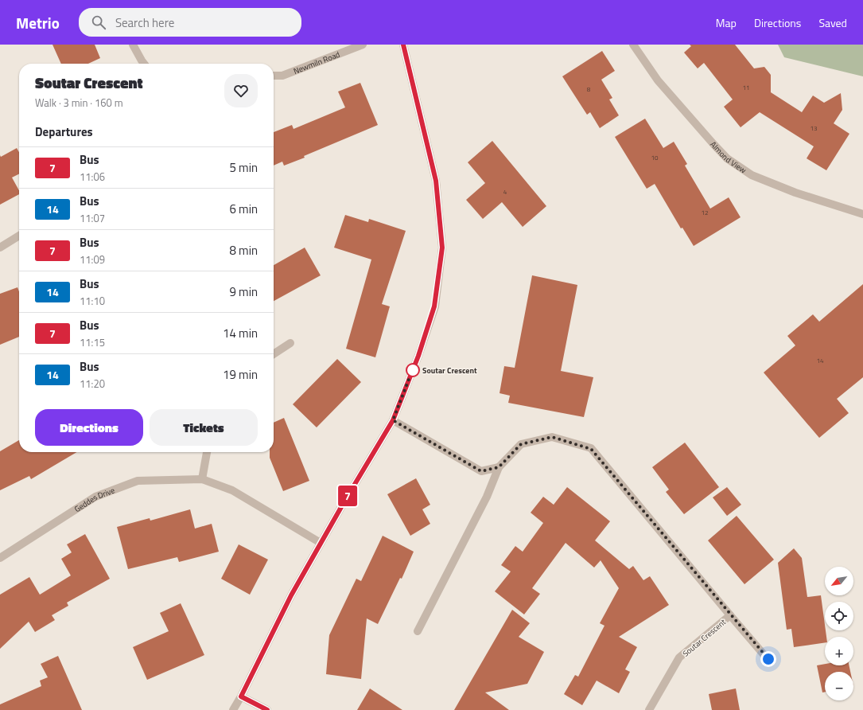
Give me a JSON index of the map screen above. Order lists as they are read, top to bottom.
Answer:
{
  "streets": {
    "street": [
      "Newmiln Road",
      "Almond View",
      "Geddes Drive",
      "Soutar Crescent"
    ]
  },
  "places": ["Soutar Crescent"],
  "lines": ["bus line 7"],
  "house_numbers": [
    "11",
    "8",
    "13",
    "10",
    "4",
    "12",
    "14"
  ],
  "north": "bottom left",
  "page": {
    "header": "Metrio",
    "search": "Search here",
    "nav": ["Map", "Directions", "Saved"],
    "on_map": "7",
    "heading": [
      ["Soutar Crescent", "Walk · 3 min · 160 m"],
      "Departures"
    ],
    "list": [
      {
        "mark": "7",
        "name": "Bus",
        "note": "11:06",
        "value": "5 min"
      },
      {
        "mark": "14",
        "name": "Bus",
        "note": "11:07",
        "value": "6 min"
      },
      {
        "mark": "7",
        "name": "Bus",
        "note": "11:09",
        "value": "8 min"
      },
      {
        "mark": "14",
        "name": "Bus",
        "note": "11:10",
        "value": "9 min"
      },
      {
        "mark": "7",
        "name": "Bus",
        "note": "11:15",
        "value": "14 min"
      },
      {
        "mark": "14",
        "name": "Bus",
        "note": "11:20",
        "value": "19 min"
      }
    ],
    "buttons": ["Directions", "Tickets"],
    "map_buttons": ["+", "−"]
  }
}
